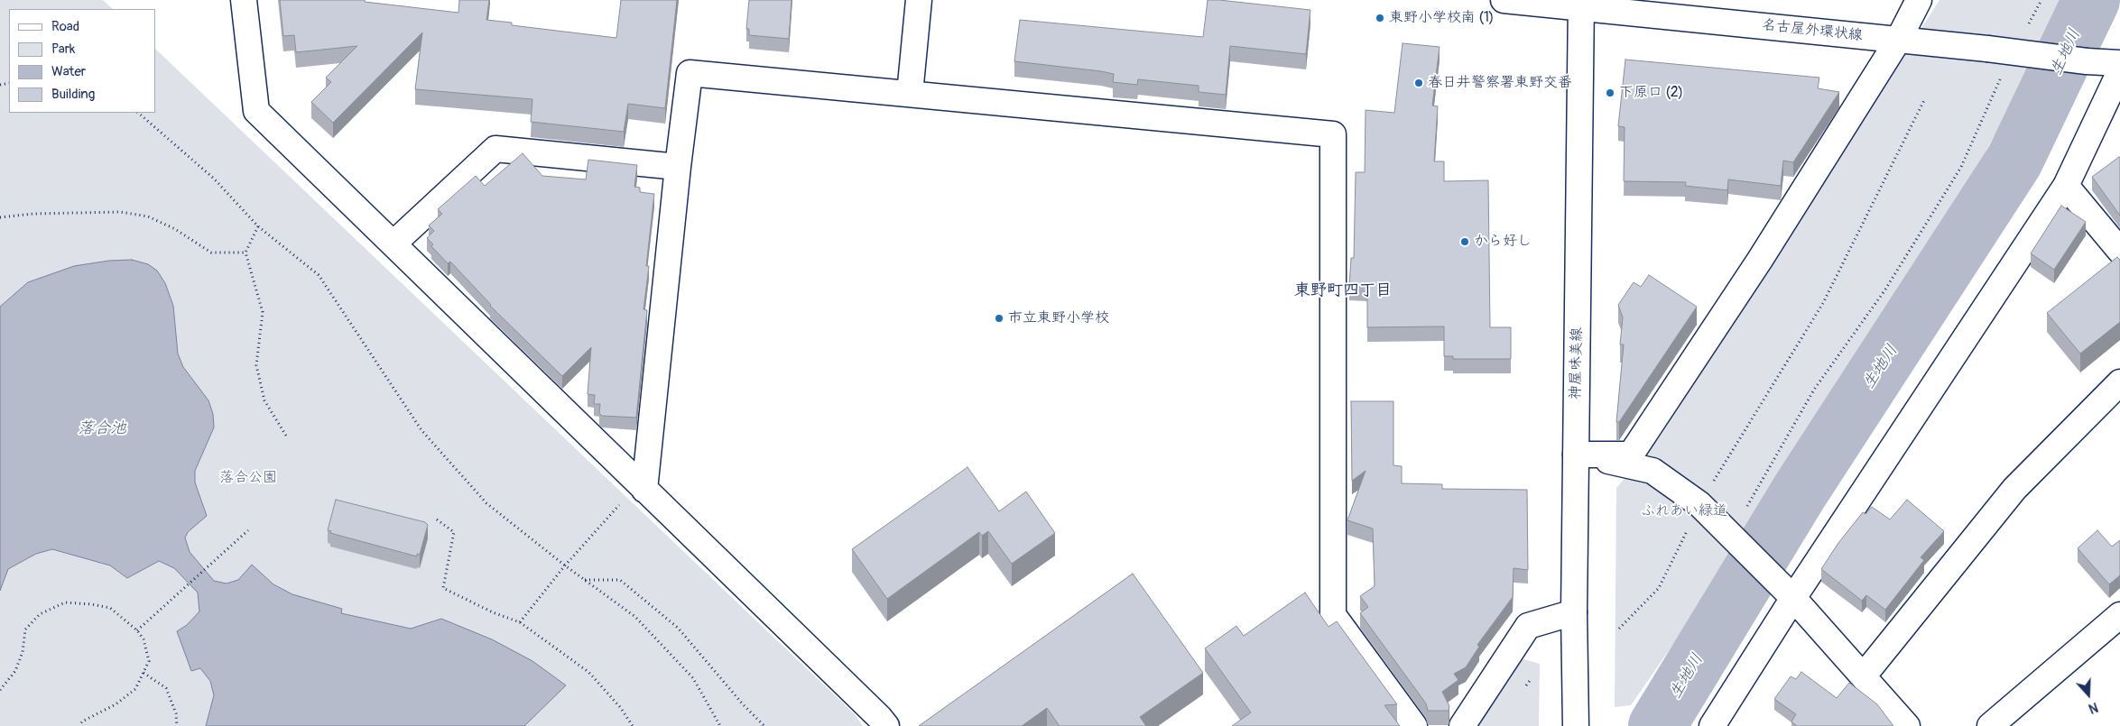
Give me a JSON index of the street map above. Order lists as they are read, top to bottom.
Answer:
{
  "streets": {
    "street": ["名古屋外環状線", "神屋味美線"]
  },
  "crossings": [
    ["名古屋外環状線", "神屋味美線"]
  ],
  "districts": ["東野町四丁目"],
  "water": ["生地川", "落合池"],
  "parks": ["落合公園", "ふれあい緑道"],
  "places": [
    "東野小学校南 (1)",
    "春日井警察署東野交番",
    "下原口 (2)",
    "から好し",
    "市立東野小学校"
  ],
  "legend": [
    "Road",
    "Park",
    "Water",
    "Building"
  ],
  "north": "bottom"
}
